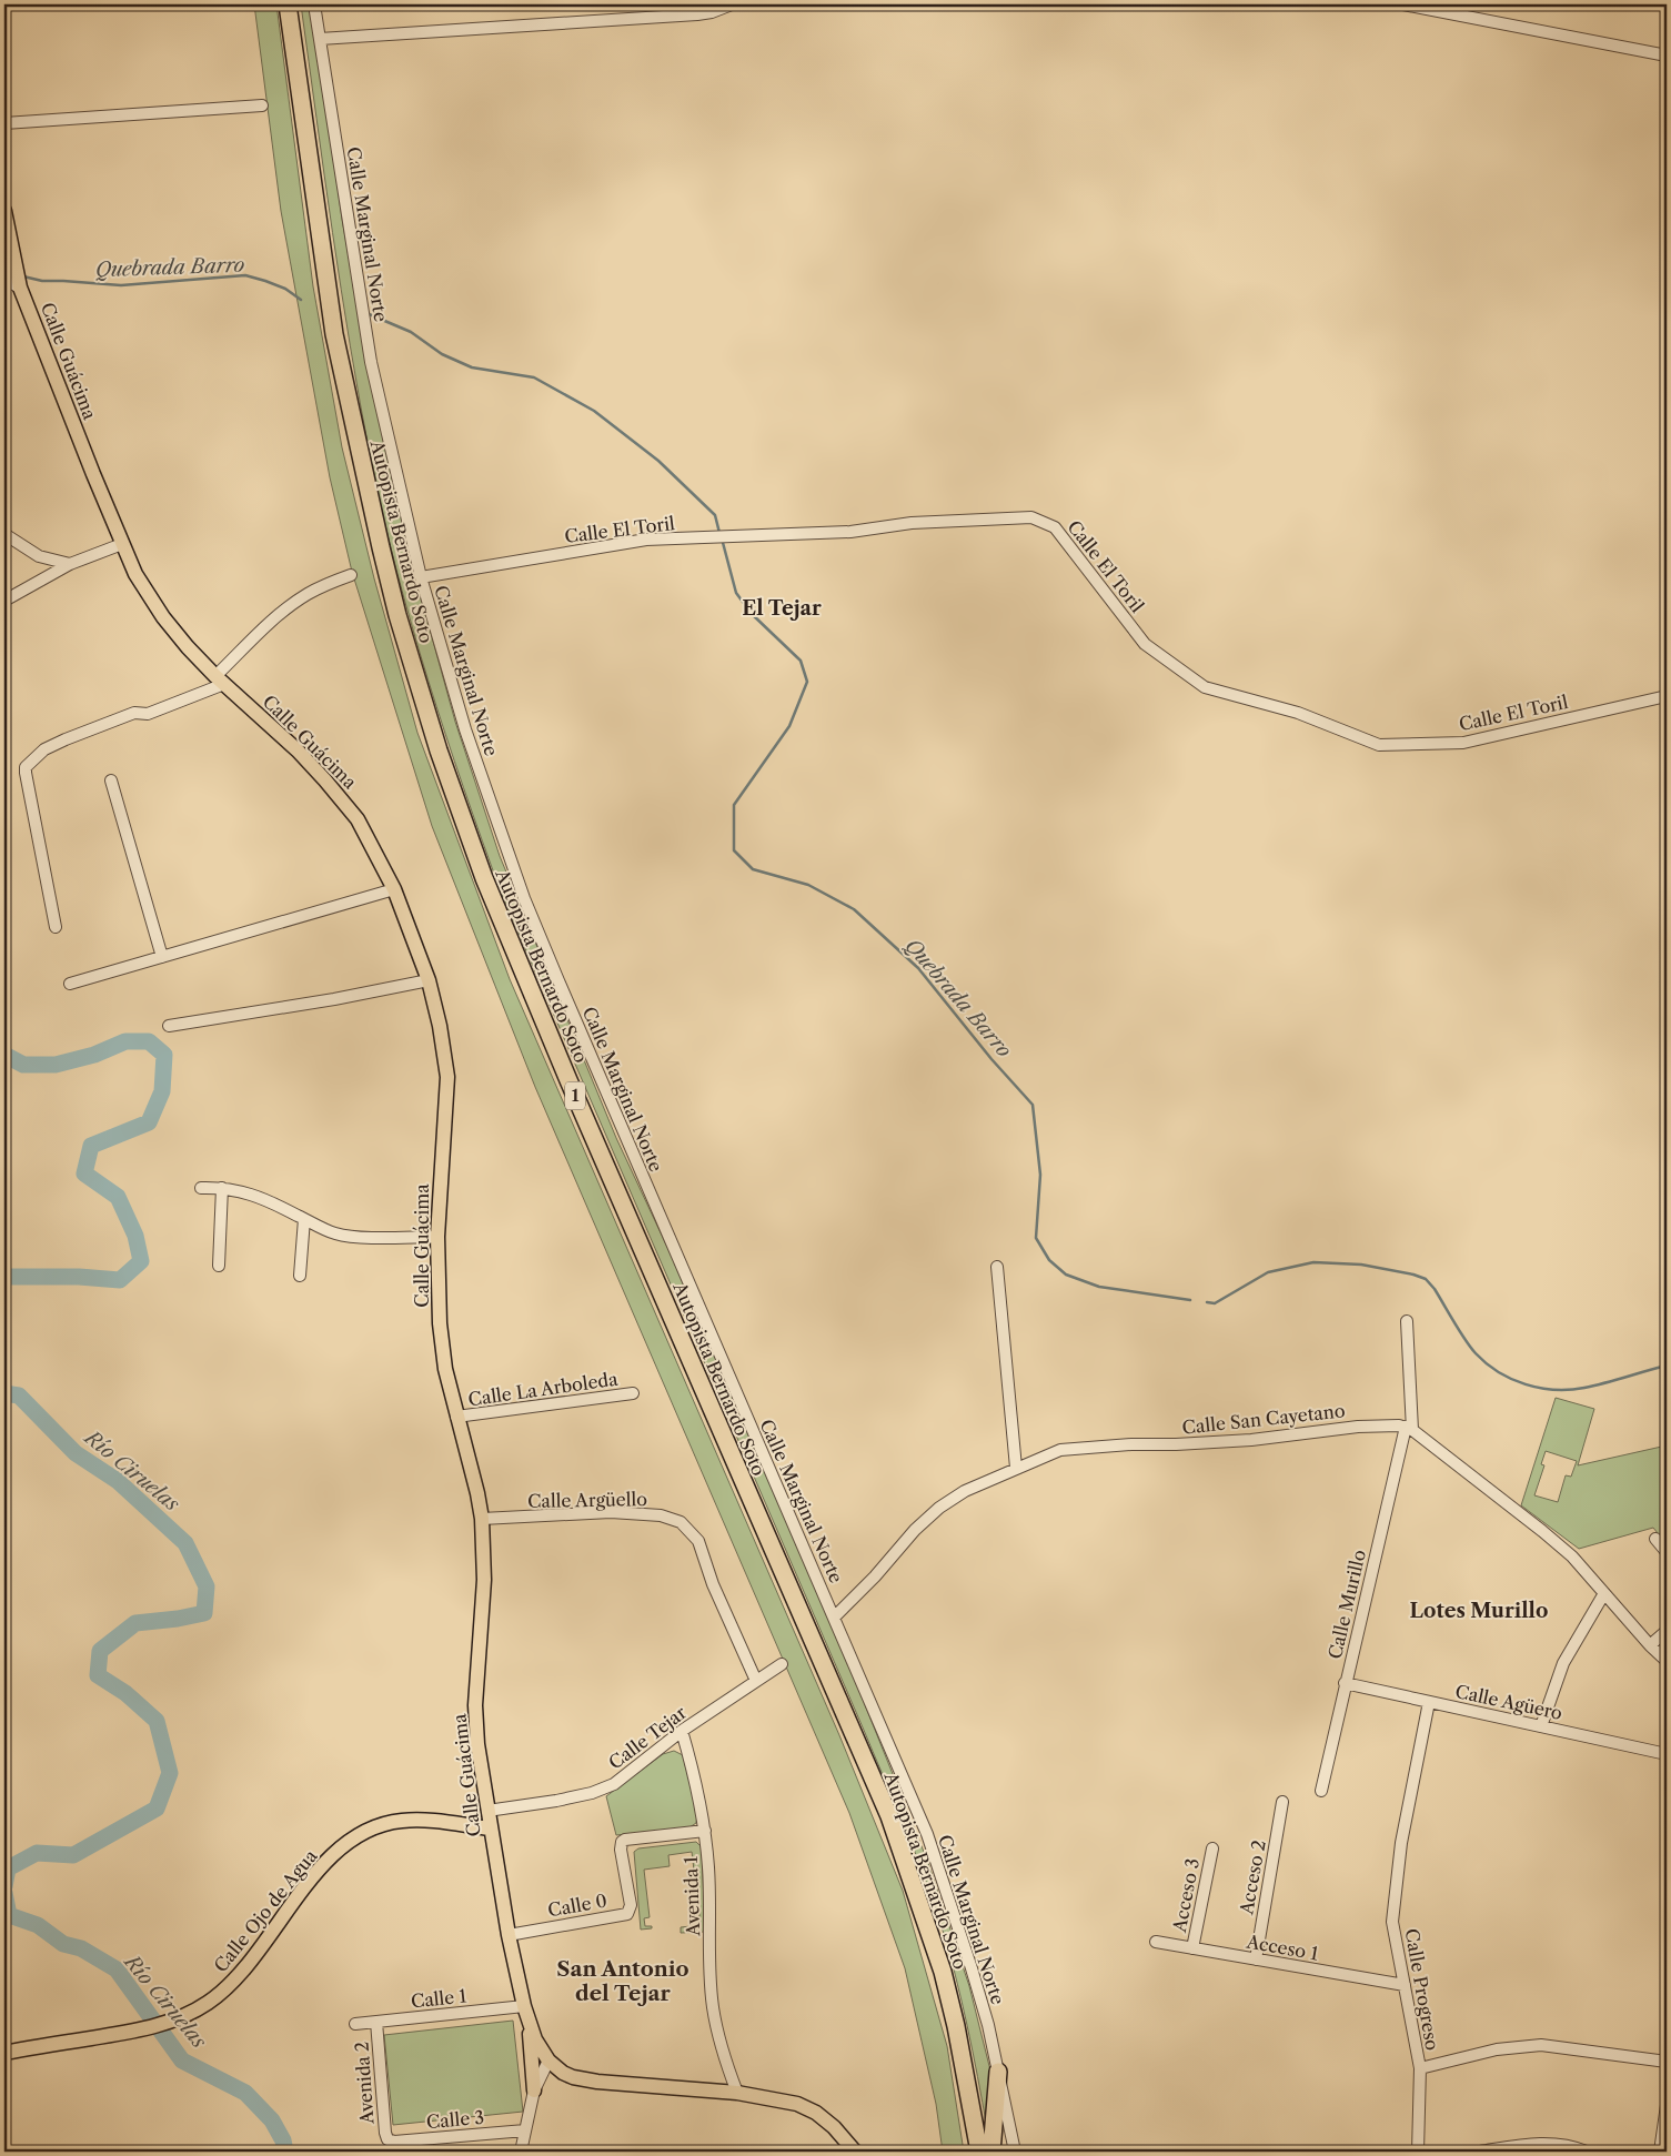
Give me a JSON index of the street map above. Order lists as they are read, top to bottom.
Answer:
{
  "streets": {
    "highway": ["Autopista Bernardo Soto", "1"],
    "main road": ["Calle Guácima", "Calle Ojo de Agua"],
    "street": [
      "Calle Marginal Norte",
      "Calle El Toril",
      "Calle La Arboleda",
      "Calle San Cayetano",
      "Calle Argüello",
      "Calle Murillo",
      "Calle Agüero",
      "Calle Tejar",
      "Acceso 2",
      "Acceso 3",
      "Avenida 1",
      "Calle 0",
      "Acceso 1",
      "Calle Progreso",
      "Calle 1",
      "Avenida 2",
      "Calle 3"
    ]
  },
  "crossings": [
    ["Calle Marginal Norte", "Calle El Toril"],
    ["Calle Marginal Norte", "Calle San Cayetano"],
    ["Calle Guácima", "Calle La Arboleda"],
    ["Calle Guácima", "Calle Argüello"],
    ["Calle Guácima", "Calle Tejar"],
    ["Calle Guácima", "Avenida 1"],
    ["Calle Guácima", "Calle 0"],
    ["Calle Guácima", "Calle Ojo de Agua"],
    ["Calle Guácima", "Calle 1"],
    ["Calle San Cayetano", "Calle Murillo"],
    ["Calle Argüello", "Calle Tejar"],
    ["Calle Murillo", "Calle Agüero"],
    ["Calle Agüero", "Calle Progreso"],
    ["Calle Tejar", "Avenida 1"],
    ["Acceso 2", "Acceso 1"],
    ["Acceso 3", "Acceso 1"],
    ["Avenida 1", "Calle 0"],
    ["Acceso 1", "Calle Progreso"],
    ["Calle 1", "Avenida 2"],
    ["Avenida 2", "Calle 3"]
  ],
  "districts": ["El Tejar", "Lotes Murillo", "San Antonio del Tejar"],
  "water": ["Quebrada Barro", "Río Ciruelas"]
}
